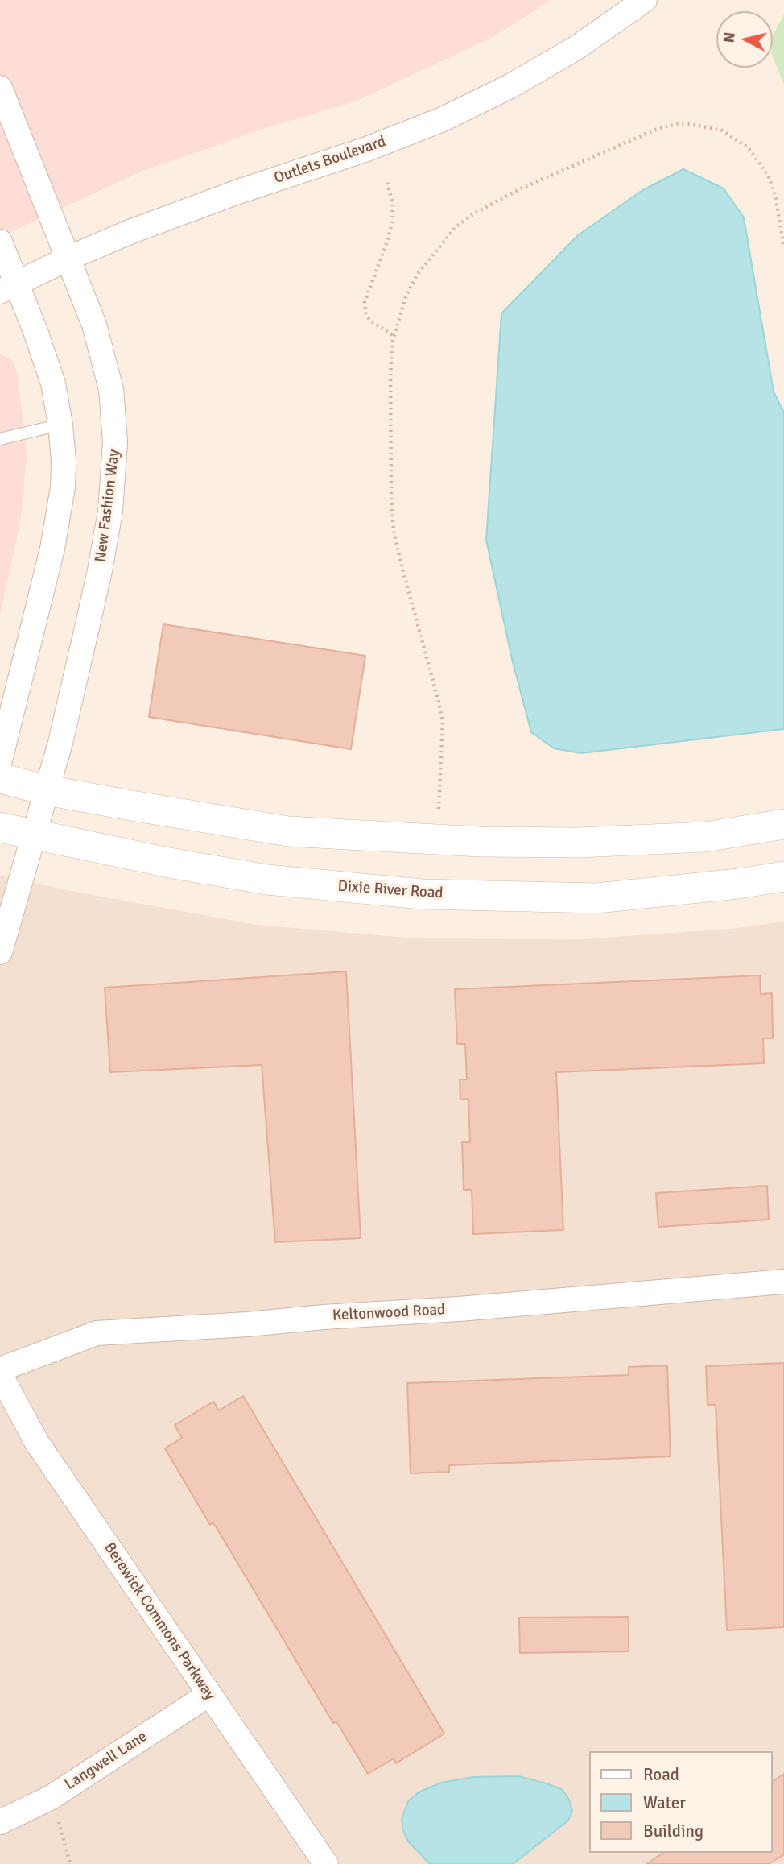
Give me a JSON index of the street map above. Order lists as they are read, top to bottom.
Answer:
{
  "streets": {
    "street": [
      "Outlets Boulevard",
      "New Fashion Way",
      "Dixie River Road",
      "Keltonwood Road",
      "Berewick Commons Parkway",
      "Langwell Lane"
    ]
  },
  "crossings": [
    ["Outlets Boulevard", "New Fashion Way"],
    ["New Fashion Way", "Dixie River Road"],
    ["Berewick Commons Parkway", "Langwell Lane"]
  ],
  "legend": ["Road", "Water", "Building"],
  "north": "left"
}
